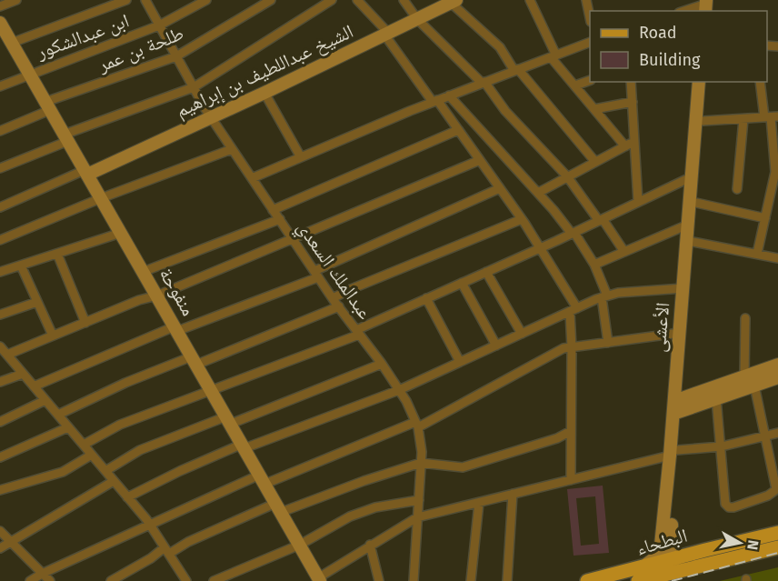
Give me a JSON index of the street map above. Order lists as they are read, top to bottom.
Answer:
{
  "streets": {
    "main road": ["البطحاء"],
    "street": [
      "ابن عبدالشكور",
      "طلحة بن عمر",
      "الشيخ عبداللطيف بن إبراهيم",
      "عبدالملك السعدي",
      "منفوحة",
      "الأعشى"
    ]
  },
  "crossings": [
    ["ابن عبدالشكور", "عبدالملك السعدي"],
    ["ابن عبدالشكور", "منفوحة"],
    ["طلحة بن عمر", "عبدالملك السعدي"],
    ["طلحة بن عمر", "منفوحة"],
    ["الشيخ عبداللطيف بن إبراهيم", "عبدالملك السعدي"],
    ["الشيخ عبداللطيف بن إبراهيم", "منفوحة"],
    ["الأعشى", "البطحاء"]
  ],
  "legend": ["Road", "Building"],
  "north": "right"
}
